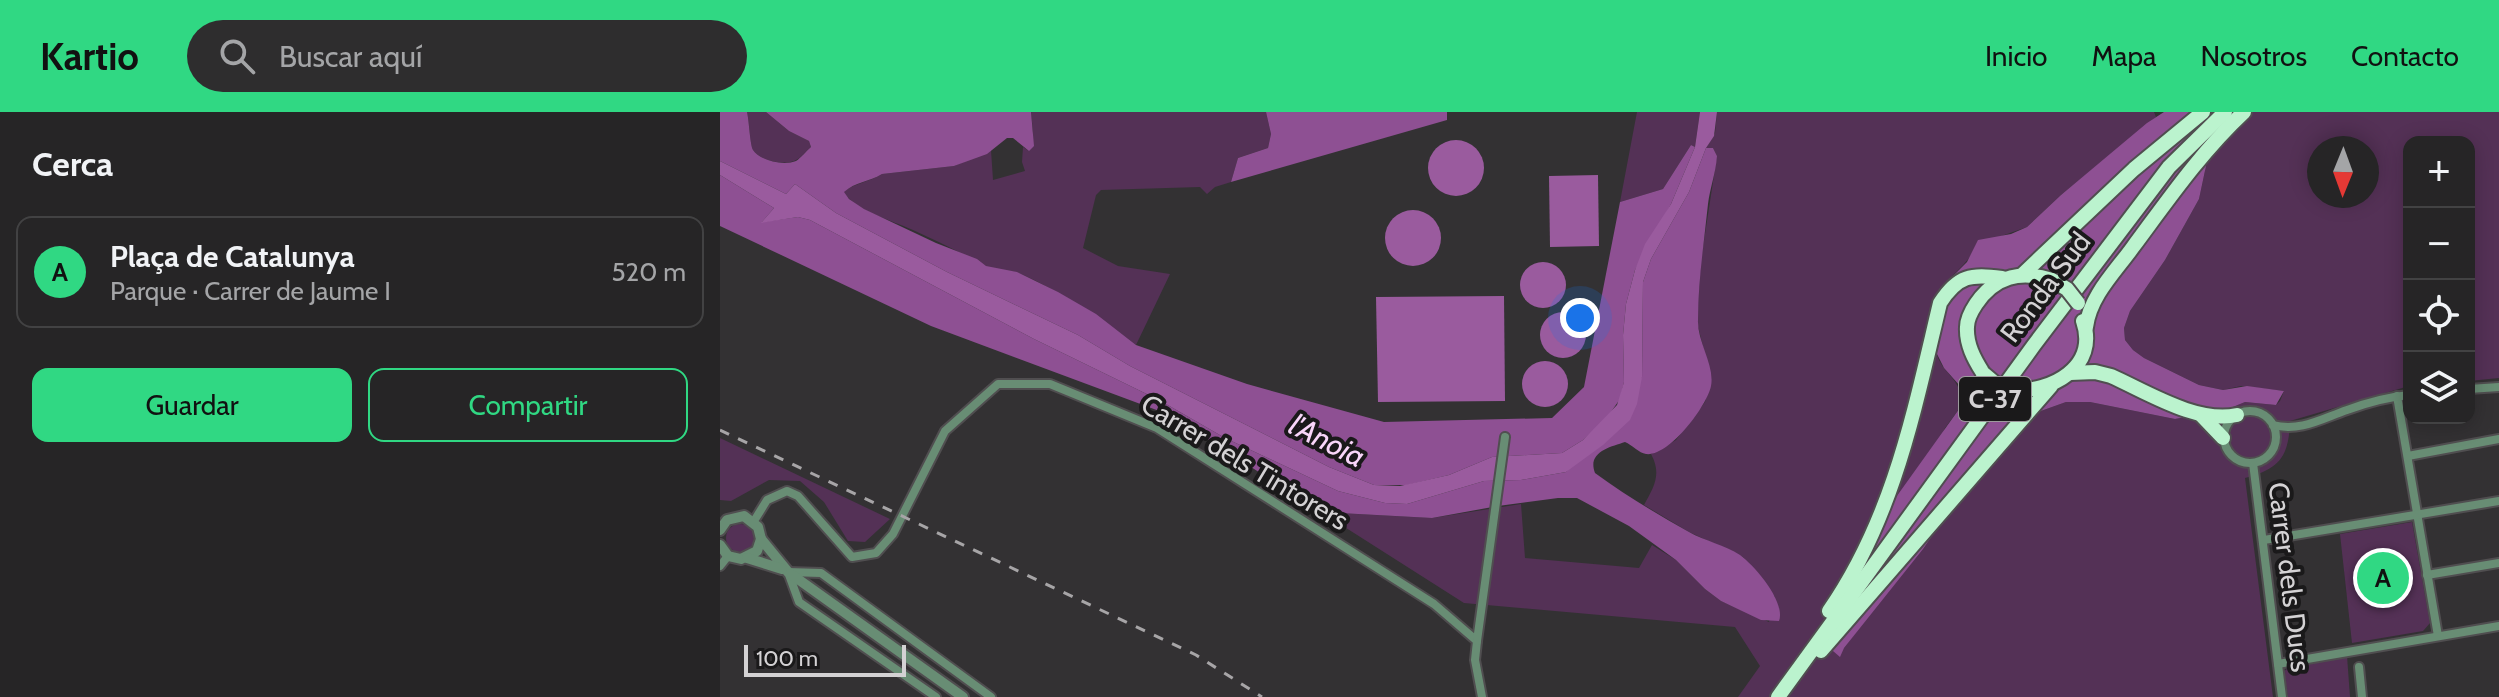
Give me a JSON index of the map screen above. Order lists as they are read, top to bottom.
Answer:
{
  "streets": {
    "highway": ["Ronda Sud", "C-37"],
    "street": ["Carrer dels Tintorers", "Carrer dels Ducs"]
  },
  "water": ["l'Anoia"],
  "scale_bar": "100 m",
  "north": "bottom",
  "page": {
    "header": "Kartio",
    "search": "Buscar aquí",
    "nav": [
      "Inicio",
      "Mapa",
      "Nosotros",
      "Contacto"
    ],
    "heading": "Cerca",
    "map_buttons": ["+", "−"],
    "list": [
      {
        "mark": "A",
        "name": "Plaça de Catalunya",
        "note": "Parque · Carrer de Jaume I",
        "value": "520 m"
      }
    ],
    "buttons": ["Guardar", "Compartir"],
    "pins": "A",
    "scale": "100 m"
  }
}
